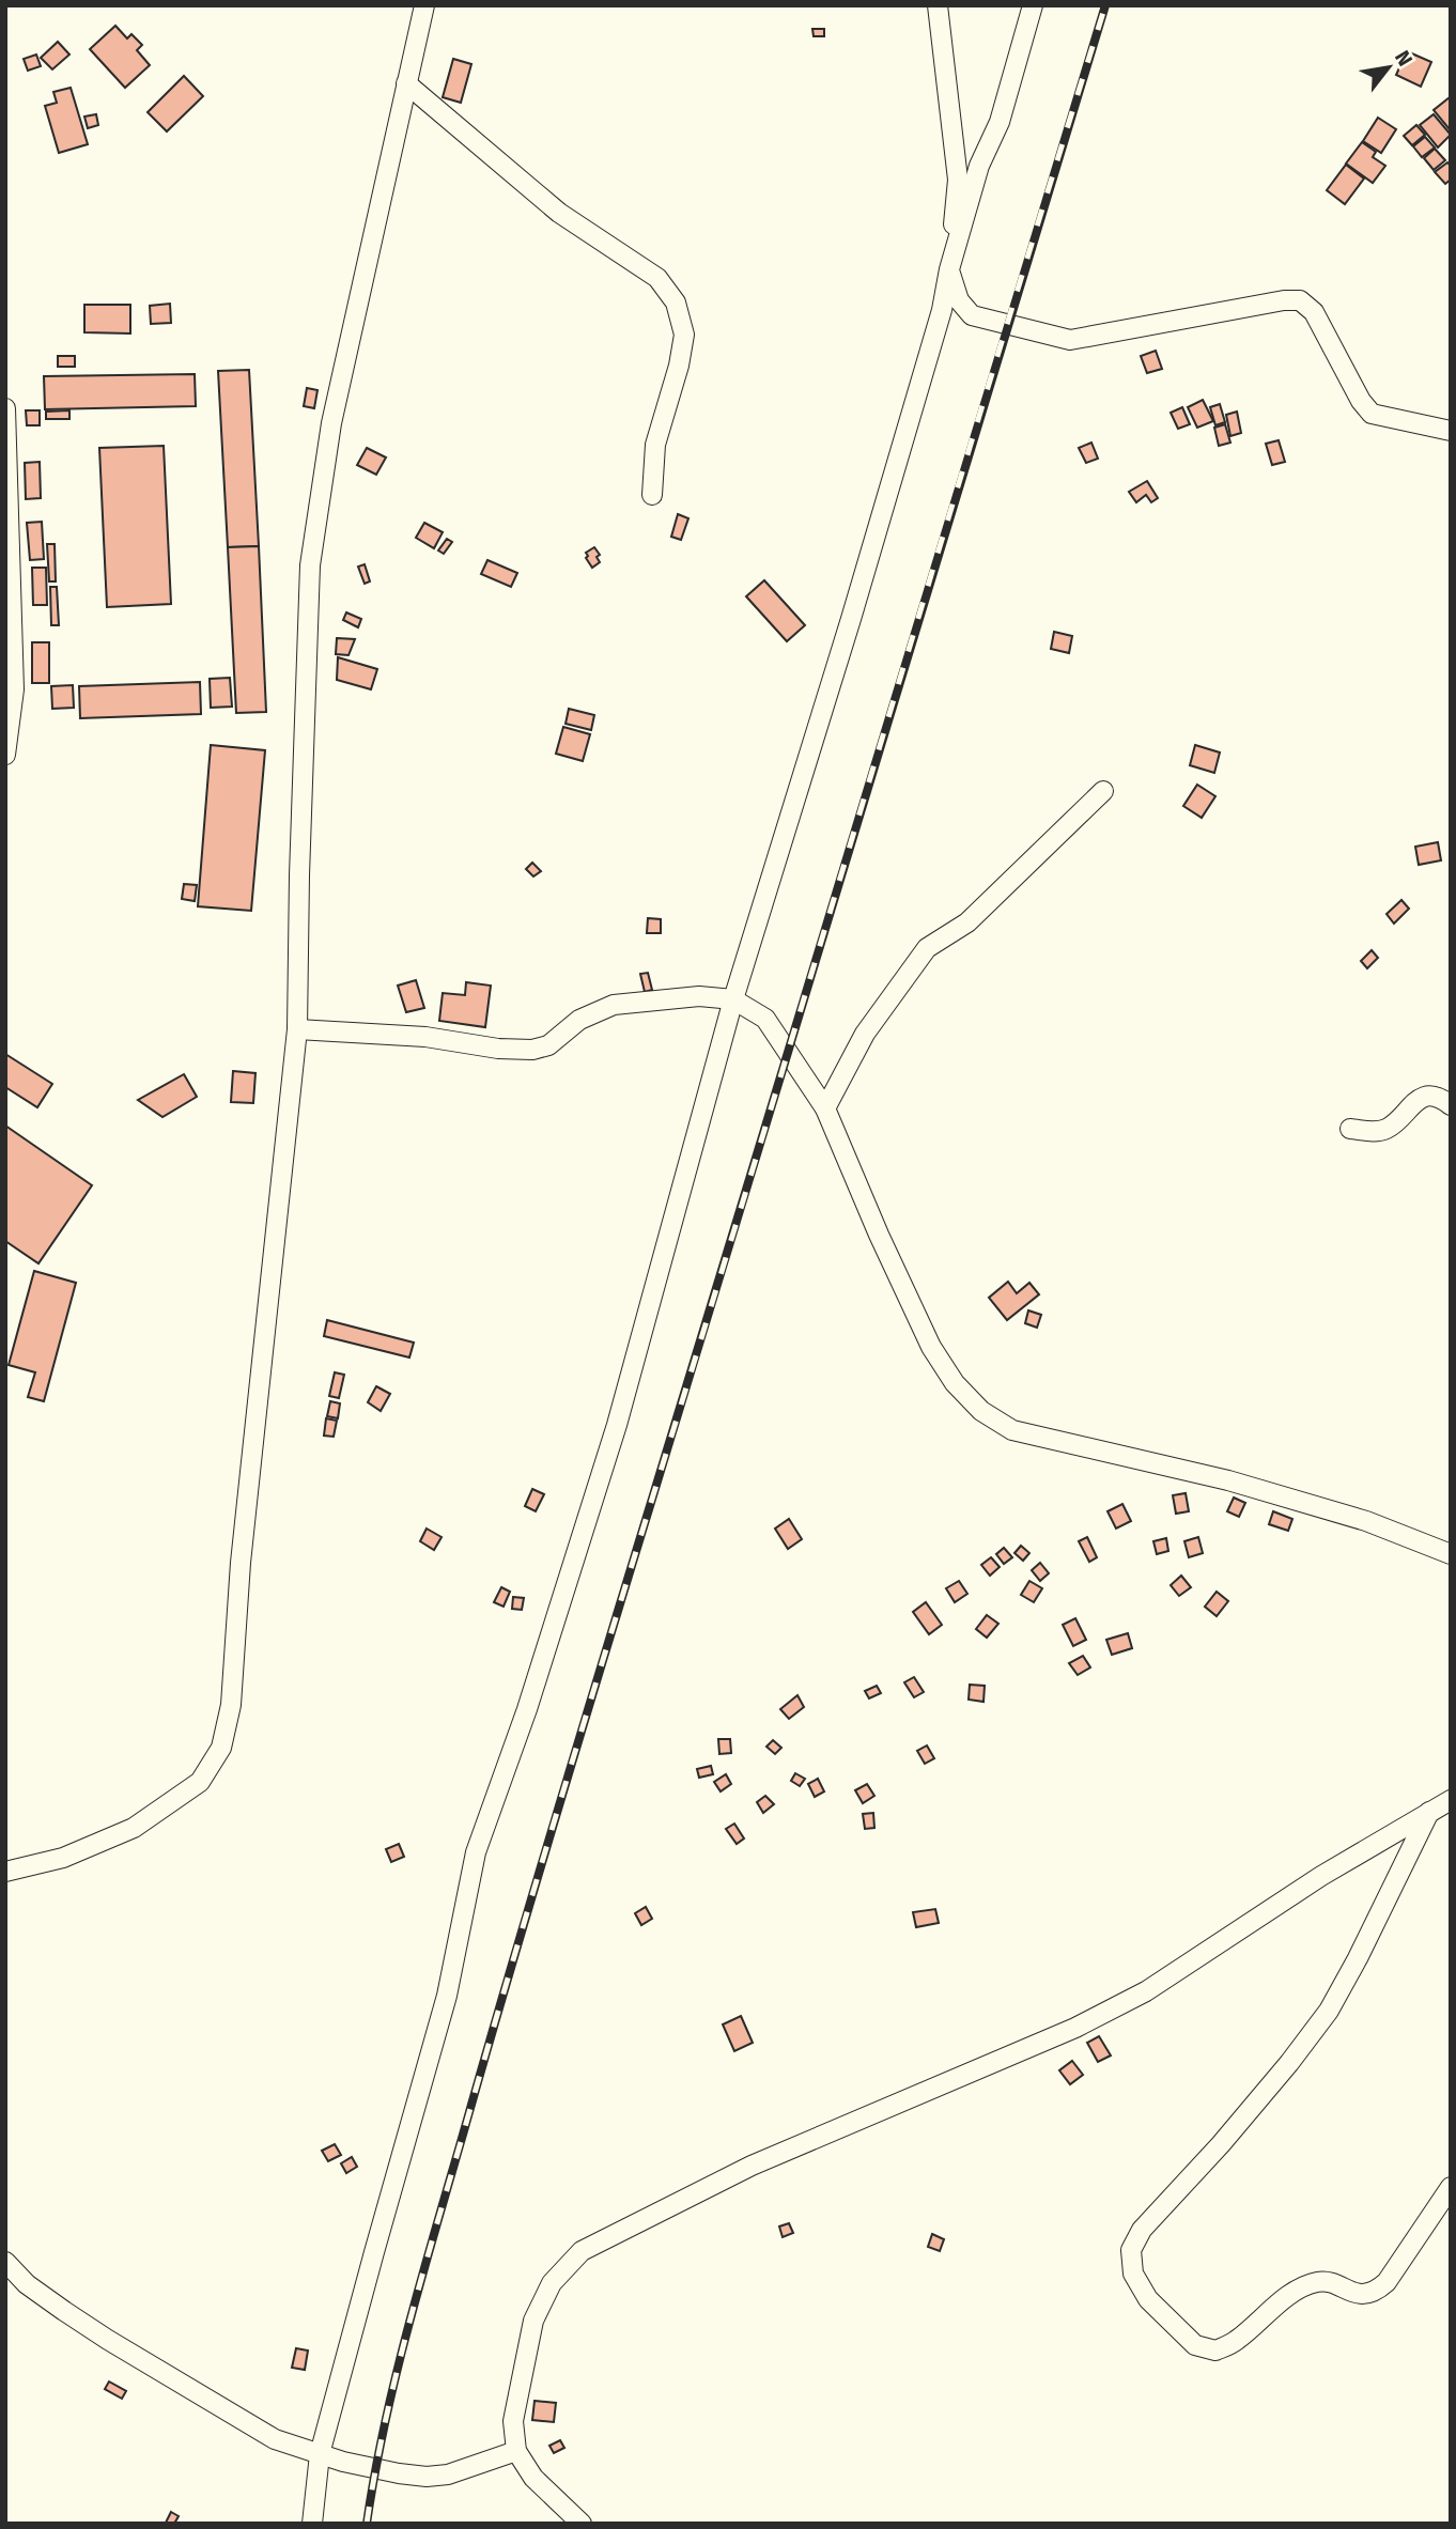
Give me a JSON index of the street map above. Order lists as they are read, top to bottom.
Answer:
{
  "north": "top right"
}
